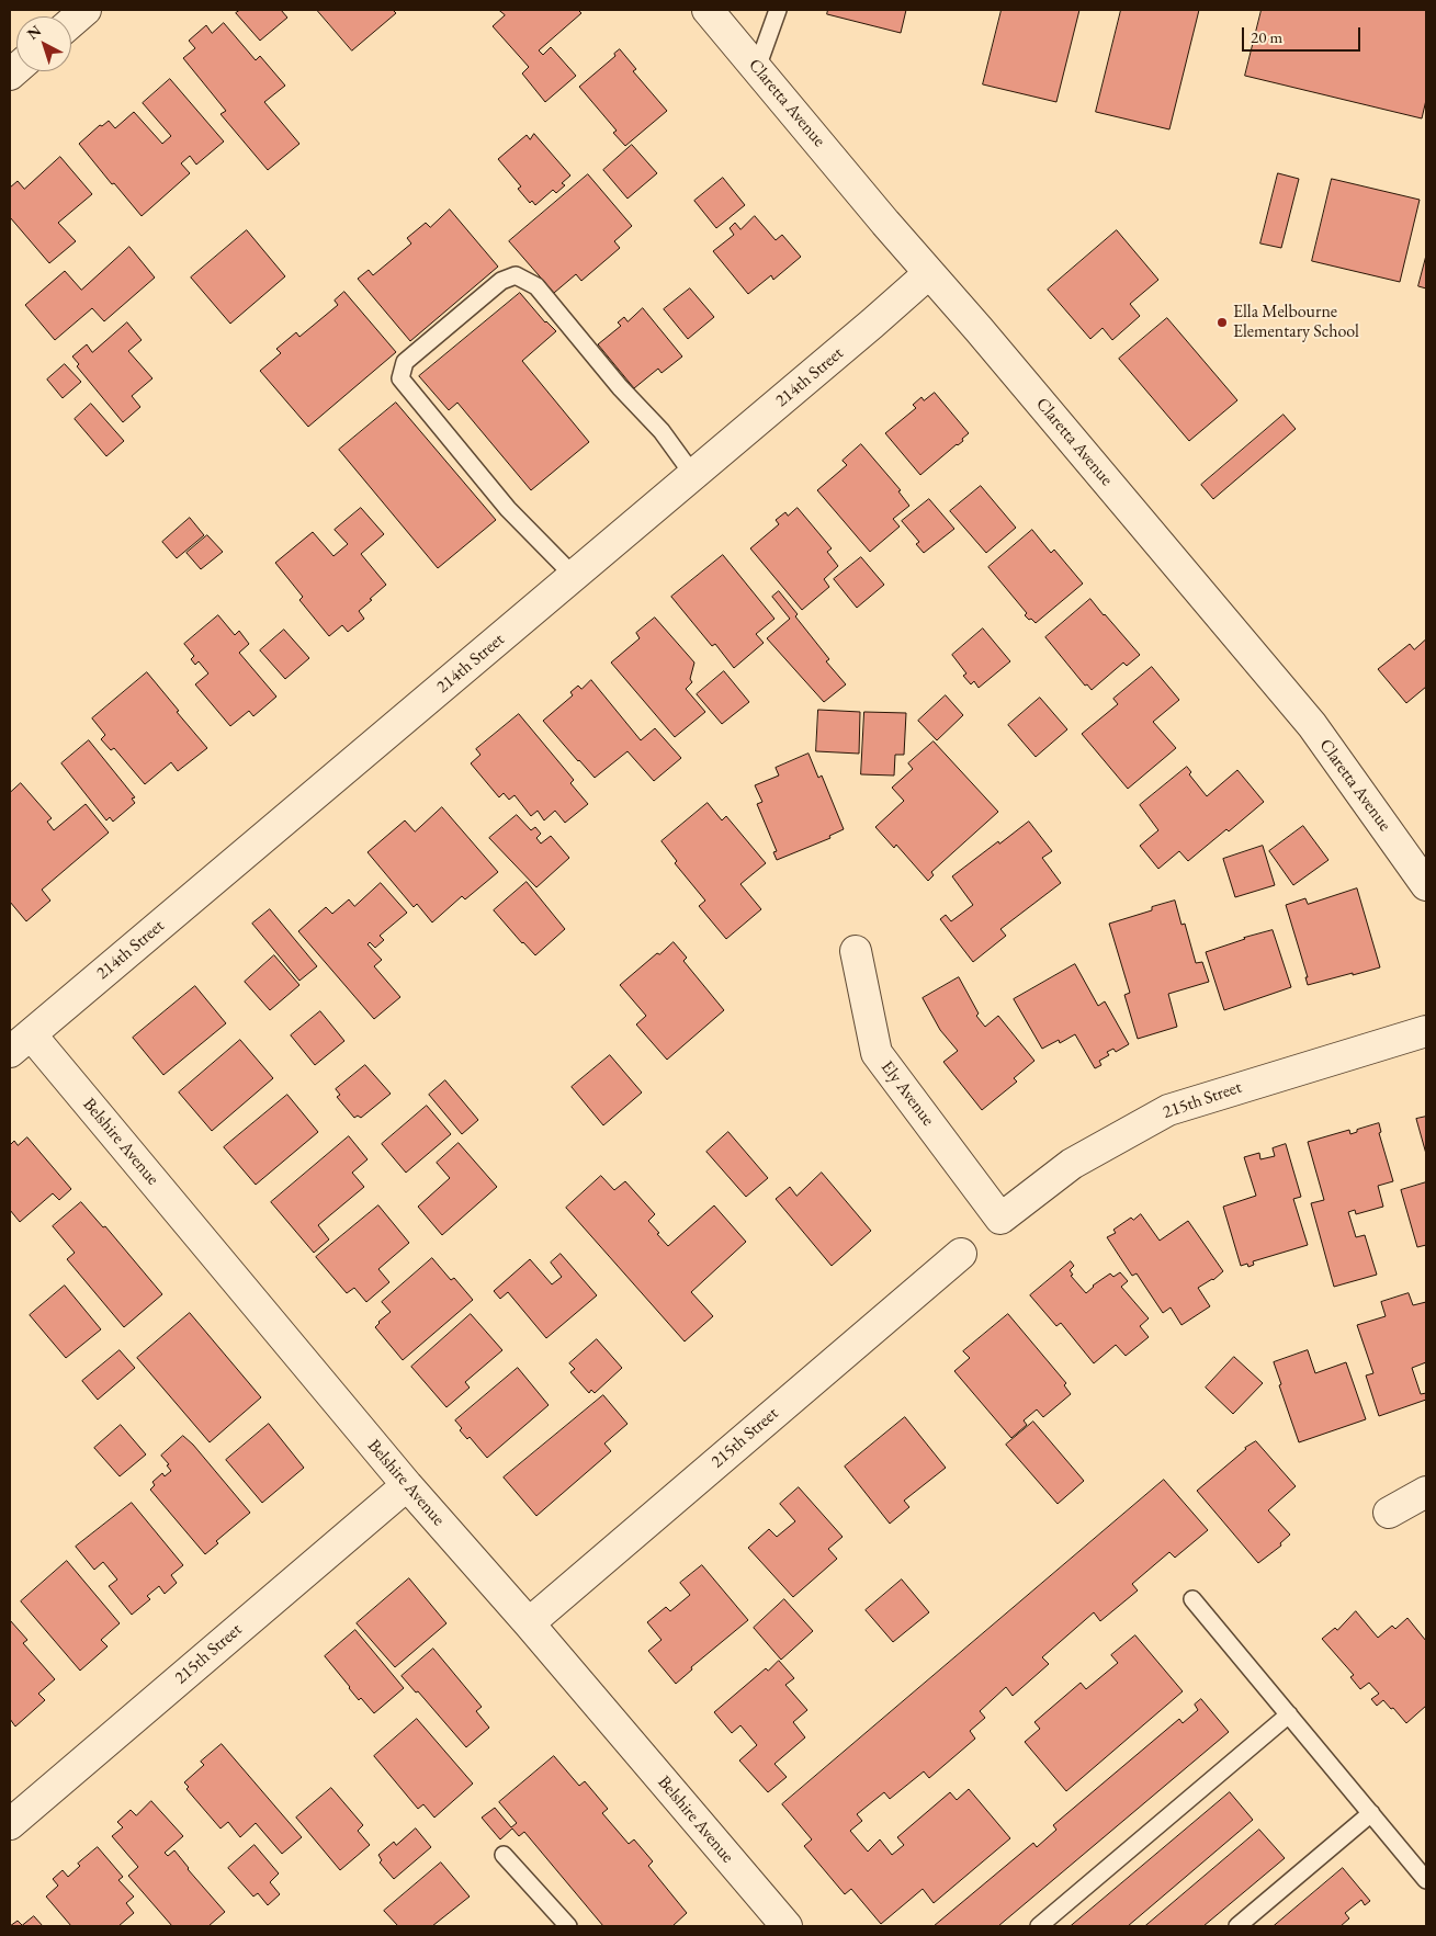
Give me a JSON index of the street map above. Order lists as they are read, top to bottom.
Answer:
{
  "streets": {
    "street": [
      "Claretta Avenue",
      "214th Street",
      "Ely Avenue",
      "215th Street",
      "Belshire Avenue"
    ]
  },
  "crossings": [
    ["Claretta Avenue", "214th Street"],
    ["214th Street", "Belshire Avenue"],
    ["Ely Avenue", "215th Street"],
    ["215th Street", "Belshire Avenue"]
  ],
  "places": ["Ella Melbourne Elementary School"],
  "scale_bar": "20 m",
  "north": "top left"
}
